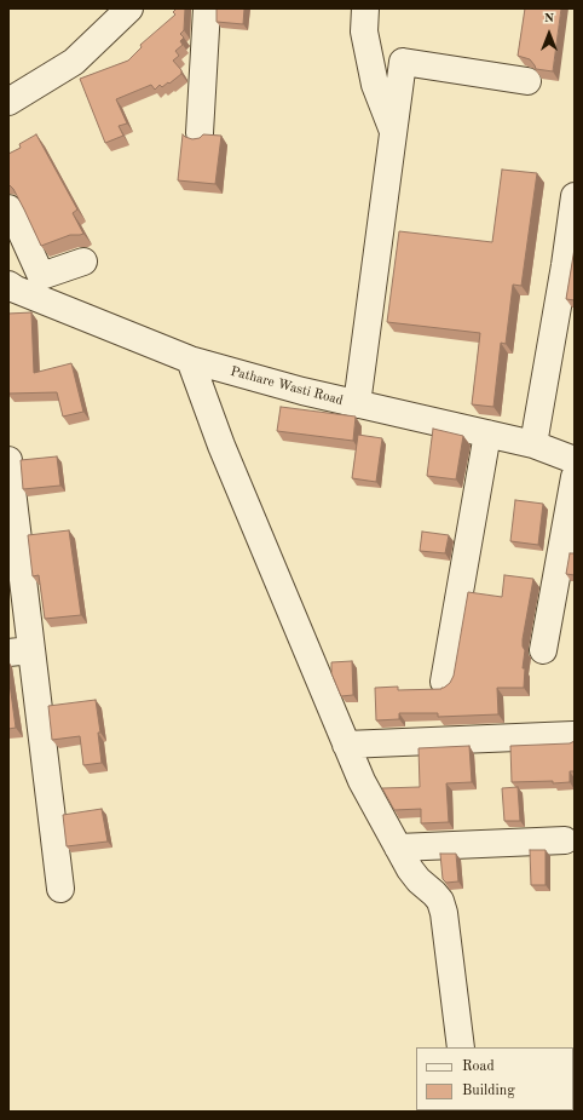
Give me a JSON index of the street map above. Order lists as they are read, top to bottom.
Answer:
{
  "streets": {
    "street": ["Pathare Wasti Road"]
  },
  "legend": ["Road", "Building"],
  "north": "top"
}
